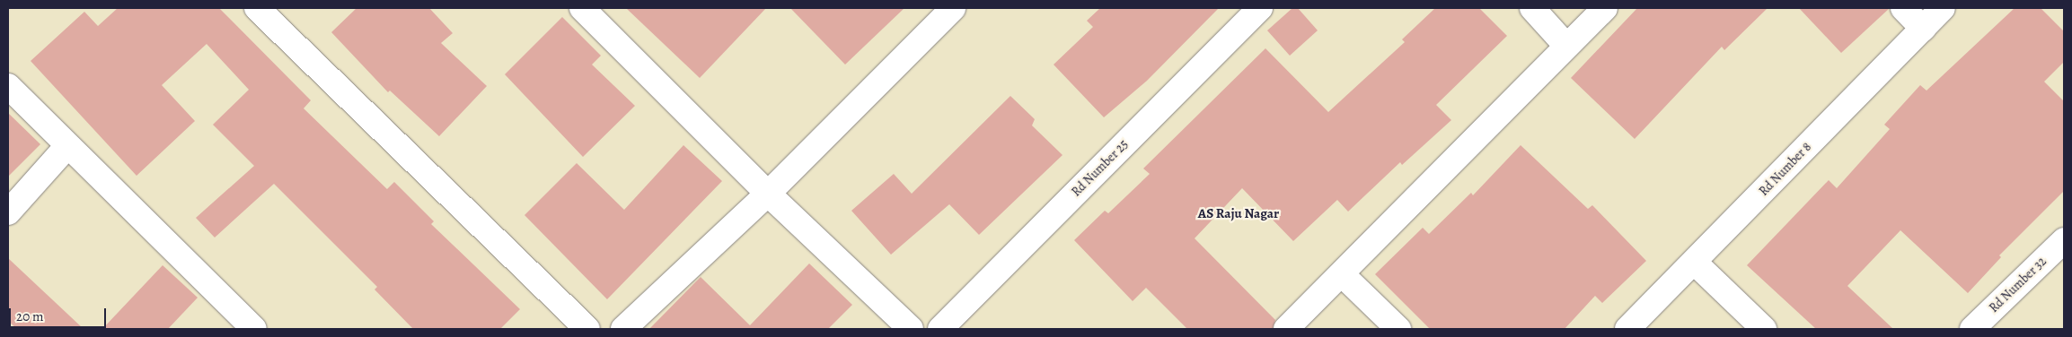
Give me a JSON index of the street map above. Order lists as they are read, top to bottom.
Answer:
{
  "streets": {
    "street": ["Rd Number 25", "Rd Number 8", "Rd Number 32"]
  },
  "districts": ["AS Raju Nagar"],
  "scale_bar": "20 m"
}
